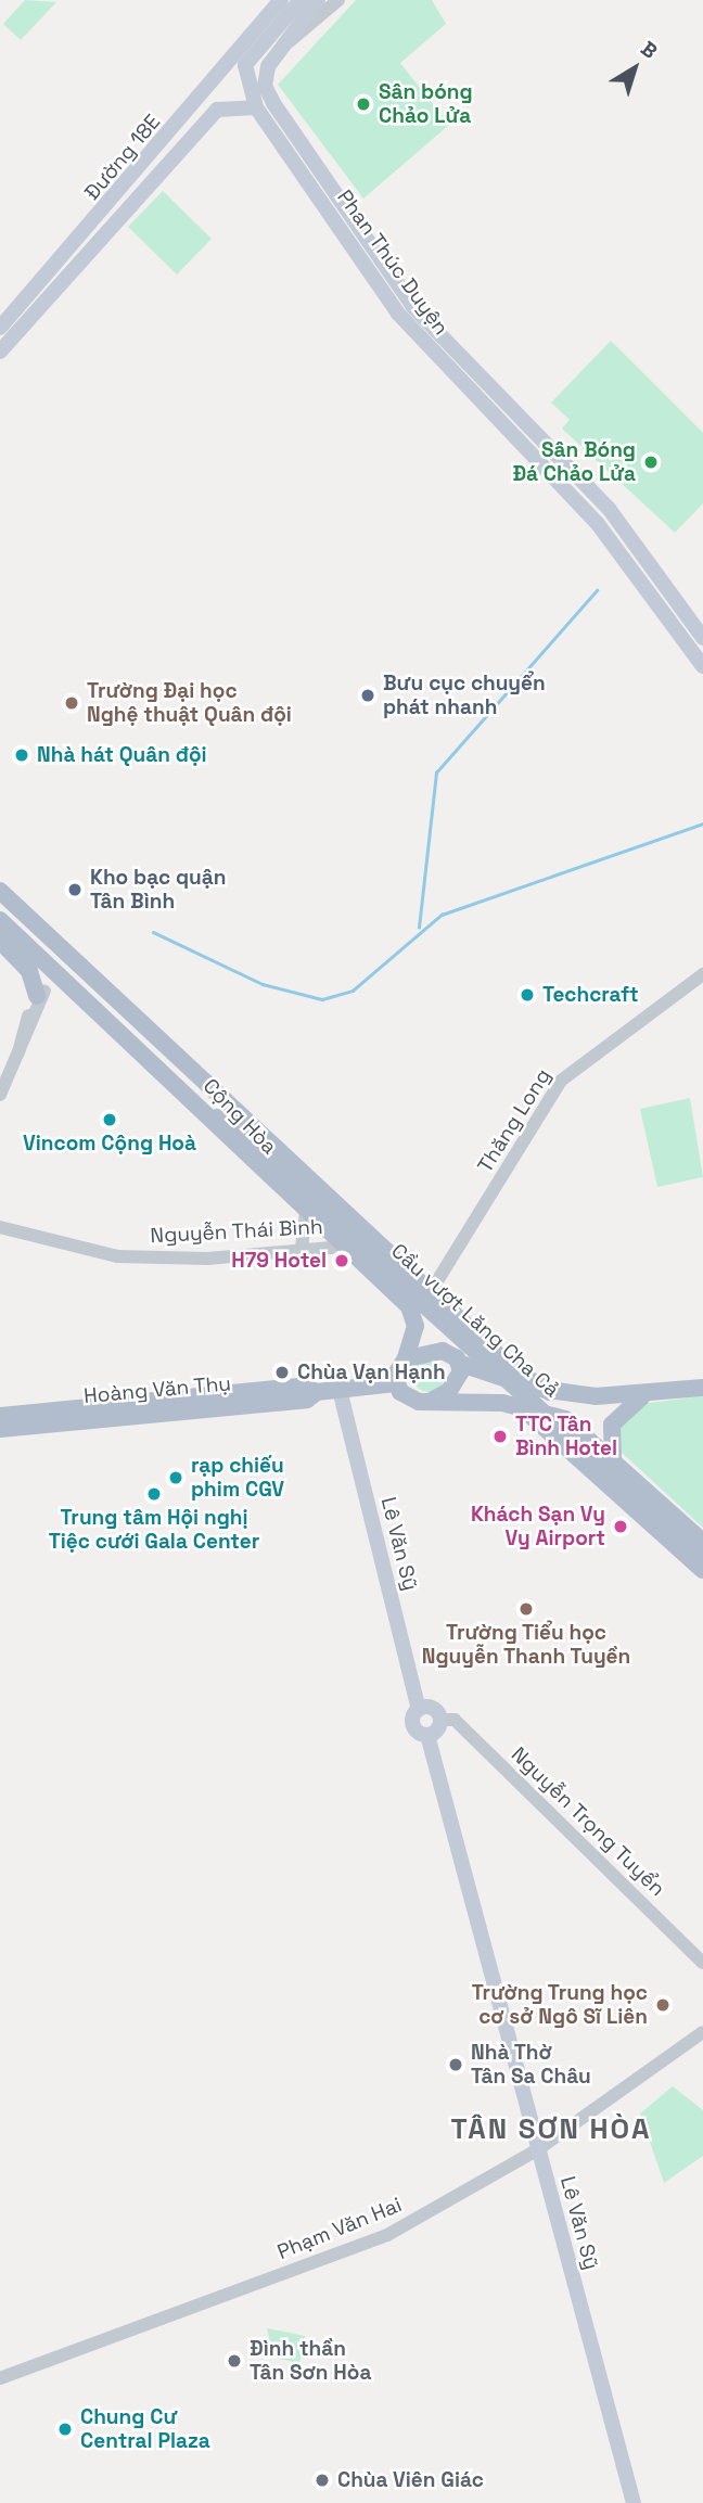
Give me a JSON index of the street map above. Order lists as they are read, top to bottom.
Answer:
{
  "streets": {
    "main road": [
      "Đường 18E",
      "Phan Thúc Duyện",
      "Cộng Hòa",
      "Cầu vượt Lăng Cha Cả",
      "Hoàng Văn Thụ",
      "Lê Văn Sỹ"
    ],
    "street": [
      "Thăng Long",
      "Nguyễn Thái Bình",
      "Nguyễn Trọng Tuyển",
      "Phạm Văn Hai"
    ]
  },
  "crossings": [
    ["Đường 18E", "Phan Thúc Duyện"],
    ["Cộng Hòa", "Thăng Long"],
    ["Cộng Hòa", "Nguyễn Thái Bình"],
    ["Cộng Hòa", "Cầu vượt Lăng Cha Cả"],
    ["Cộng Hòa", "Hoàng Văn Thụ"],
    ["Hoàng Văn Thụ", "Lê Văn Sỹ"],
    ["Lê Văn Sỹ", "Phạm Văn Hai"]
  ],
  "districts": ["TÂN SƠN HÒA"],
  "places": [
    "Sân bóng Chảo Lửa",
    "Sân Bóng Đá Chảo Lửa",
    "Bưu cục chuyển phát nhanh",
    "Trường Đại học Nghệ thuật Quân đội",
    "Nhà hát Quân đội",
    "Kho bạc quận Tân Bình",
    "Techcraft",
    "Vincom Cộng Hoà",
    "H79 Hotel",
    "Chùa Vạn Hạnh",
    "TTC Tân Bình Hotel",
    "rạp chiếu phim CGV",
    "Trung tâm Hội nghị Tiệc cưới Gala Center",
    "Khách Sạn Vy Vy Airport",
    "Trường Tiểu học Nguyễn Thanh Tuyền",
    "Trường Trung học cơ sở Ngô Sĩ Liên",
    "Nhà Thờ Tân Sa Châu",
    "Đình thần Tân Sơn Hòa",
    "Chung Cư Central Plaza",
    "Chùa Viên Giác"
  ],
  "north": "top right"
}
